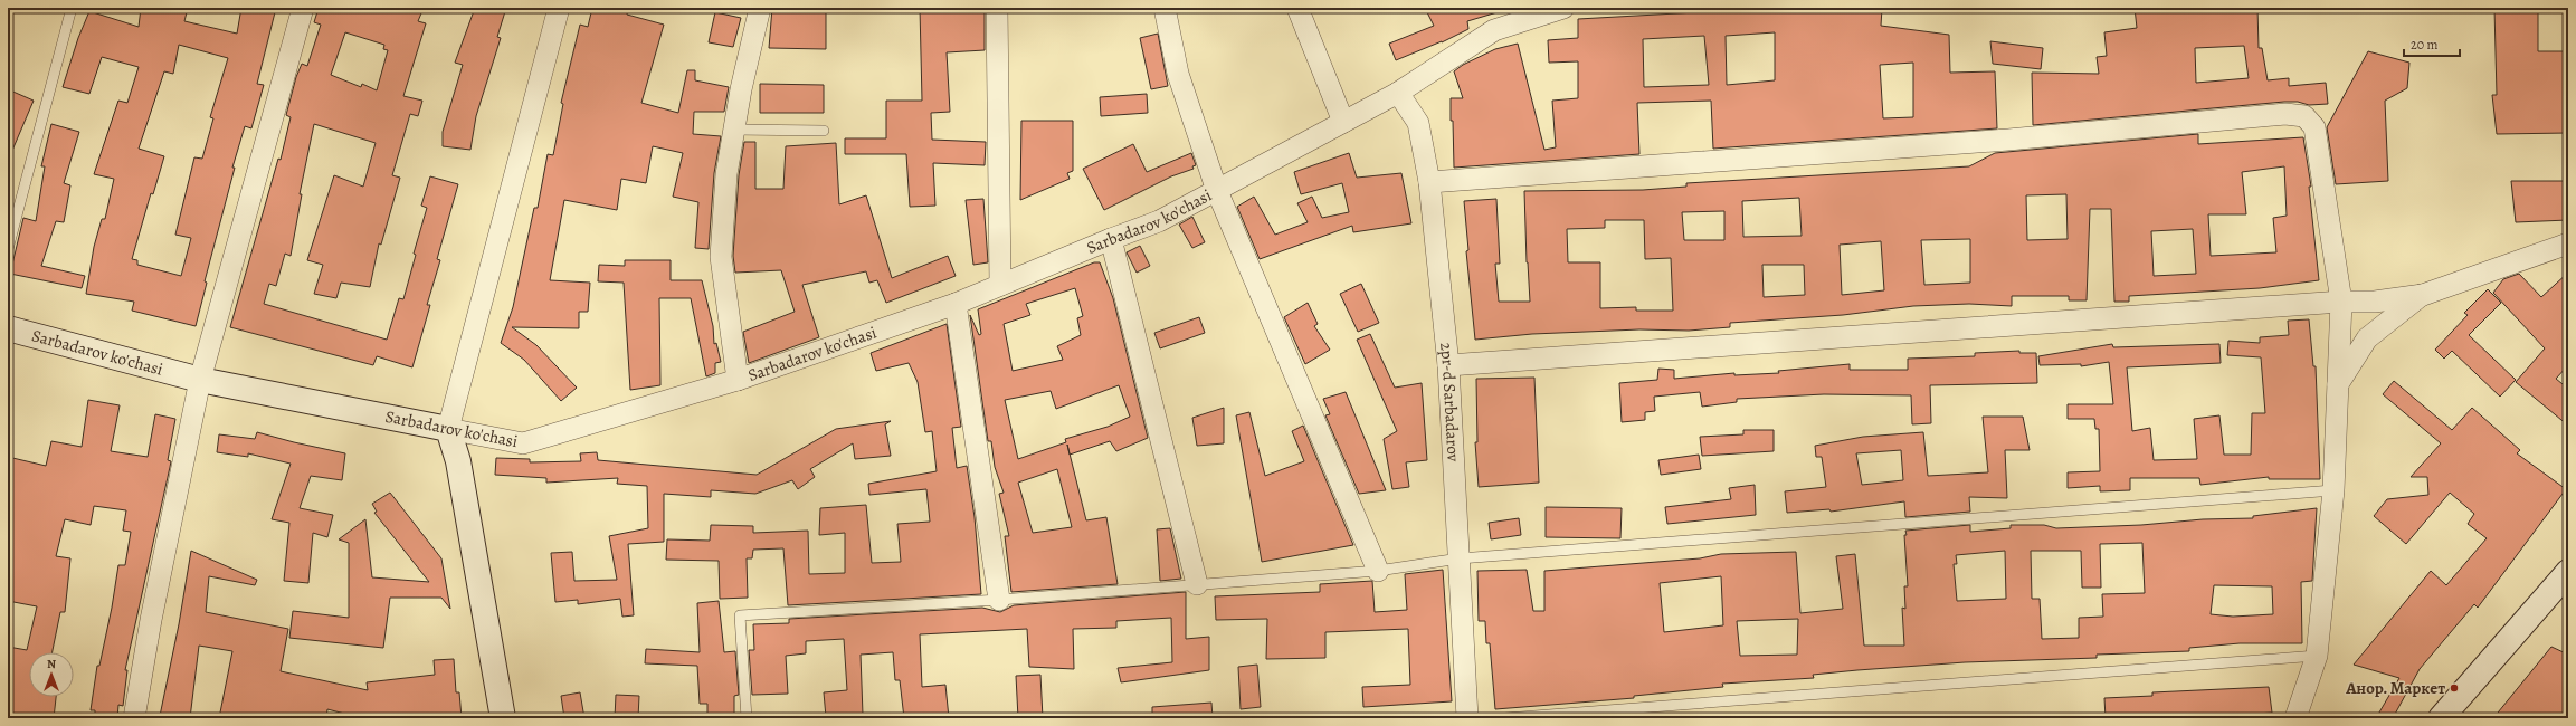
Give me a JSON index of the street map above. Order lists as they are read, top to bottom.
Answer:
{
  "streets": {
    "street": ["Sarbadarov ko'chasi", "2pr-d Sarbadarov"]
  },
  "crossings": [
    ["Sarbadarov ko'chasi", "2pr-d Sarbadarov"]
  ],
  "places": ["Анор. Маркет"],
  "scale_bar": "20 m",
  "north": "top"
}
